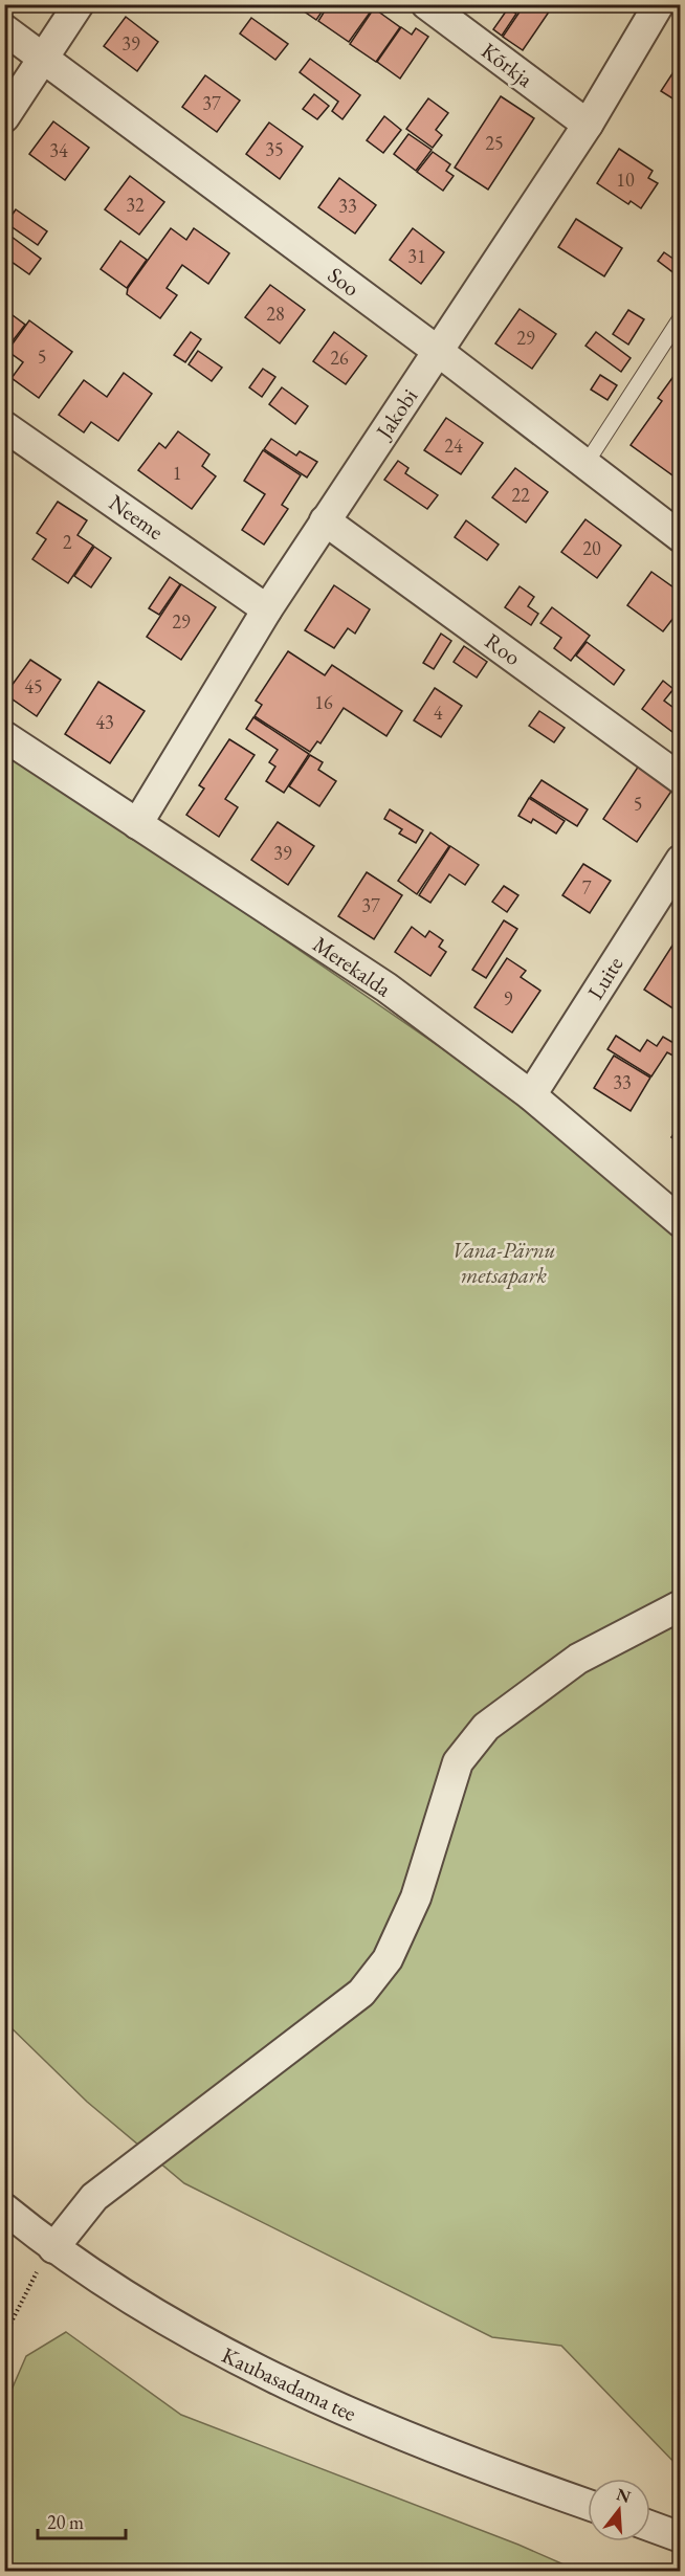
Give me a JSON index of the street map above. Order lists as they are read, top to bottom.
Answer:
{
  "streets": {
    "street": [
      "Kõrkja",
      "Soo",
      "Jakobi",
      "Neeme",
      "Roo",
      "Merekalda",
      "Luite",
      "Kaubasadama tee"
    ]
  },
  "crossings": [
    ["Kõrkja", "Jakobi"],
    ["Soo", "Jakobi"],
    ["Jakobi", "Neeme"],
    ["Jakobi", "Roo"],
    ["Jakobi", "Merekalda"],
    ["Merekalda", "Luite"]
  ],
  "parks": ["Vana-Pärnu metsapark"],
  "house_numbers": [
    "39",
    "37",
    "25",
    "35",
    "34",
    "10",
    "32",
    "33",
    "31",
    "28",
    "29",
    "5",
    "26",
    "24",
    "1",
    "22",
    "2",
    "20",
    "29",
    "45",
    "16",
    "4",
    "43",
    "5",
    "39",
    "7",
    "37",
    "9",
    "33"
  ],
  "scale_bar": "20 m",
  "north": "top"
}
